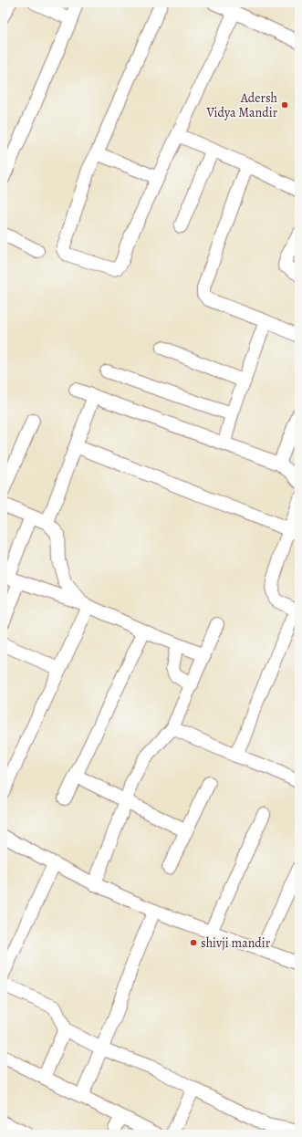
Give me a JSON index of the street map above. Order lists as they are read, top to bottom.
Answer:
{
  "places": ["Adersh Vidya Mandir", "shivji mandir"]
}
